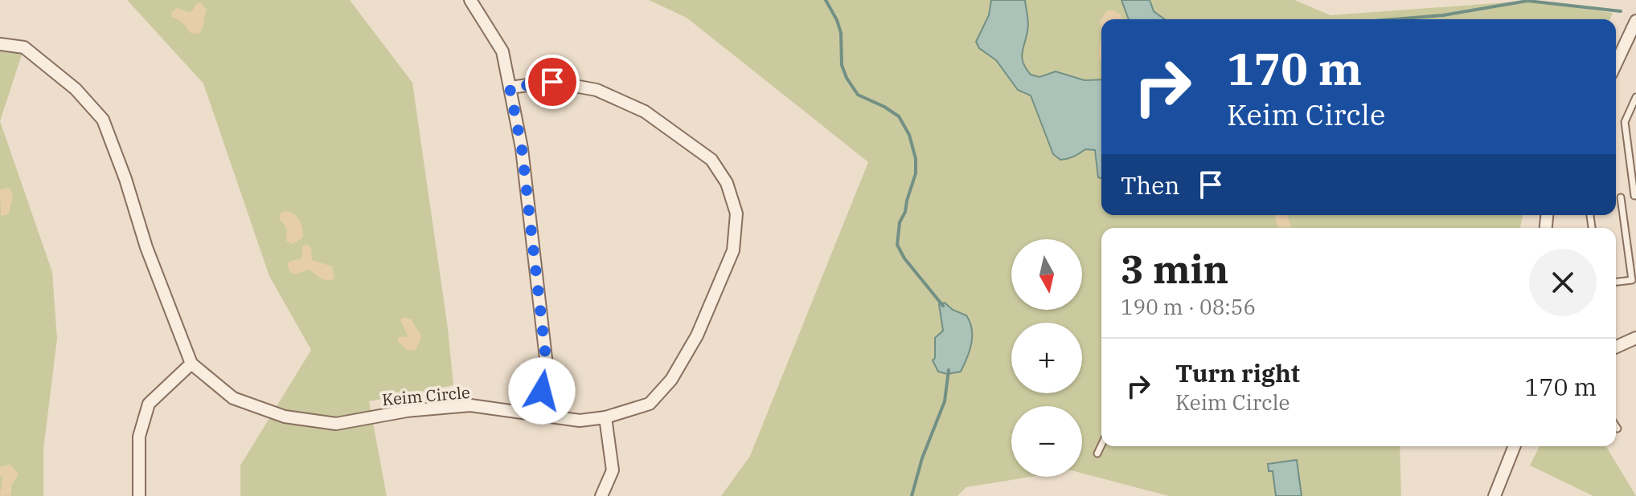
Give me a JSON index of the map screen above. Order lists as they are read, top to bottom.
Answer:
{
  "streets": {
    "street": ["Keim Circle"]
  },
  "north": "bottom",
  "page": {
    "turn": ["170 m", "Keim Circle"],
    "then": "Then",
    "heading": ["3 min", "190 m · 08:56"],
    "map_buttons": ["+", "−"],
    "list": [
      {
        "name": "Turn right",
        "note": "Keim Circle",
        "value": "170 m"
      }
    ]
  }
}
